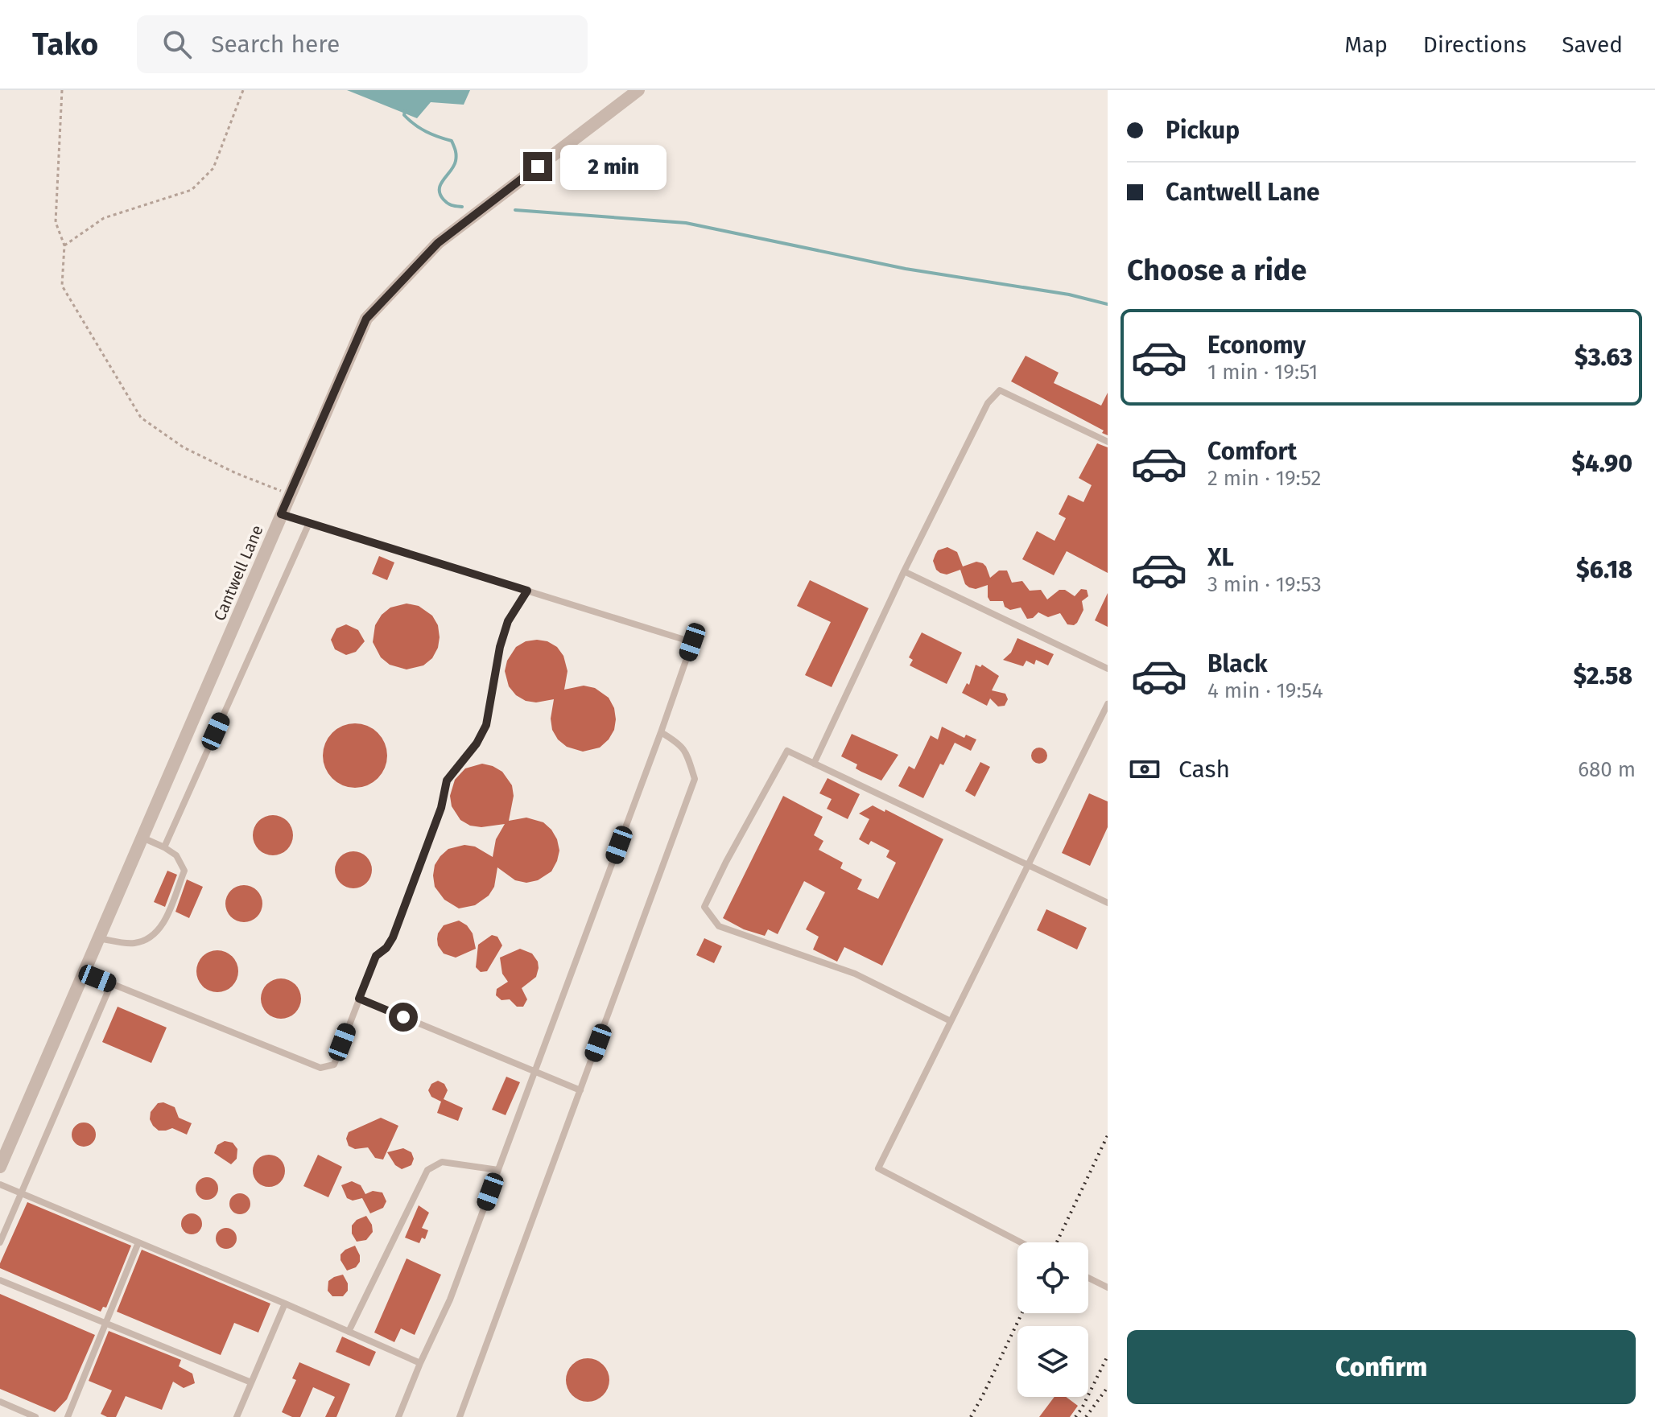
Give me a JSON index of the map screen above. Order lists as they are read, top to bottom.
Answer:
{
  "streets": {
    "street": ["Cantwell Lane"]
  },
  "page": {
    "header": "Tako",
    "search": "Search here",
    "nav": ["Map", "Directions", "Saved"],
    "banner": ["Pickup", "Cantwell Lane"],
    "bubble": "2 min",
    "heading": "Choose a ride",
    "list": [
      {
        "name": "Economy",
        "note": "1 min · 19:51",
        "value": "$3.63"
      },
      {
        "name": "Comfort",
        "note": "2 min · 19:52",
        "value": "$4.90"
      },
      {
        "name": "XL",
        "note": "3 min · 19:53",
        "value": "$6.18"
      },
      {
        "name": "Black",
        "note": "4 min · 19:54",
        "value": "$2.58"
      }
    ],
    "pay": ["Cash", "680 m"],
    "buttons": "Confirm"
  }
}
